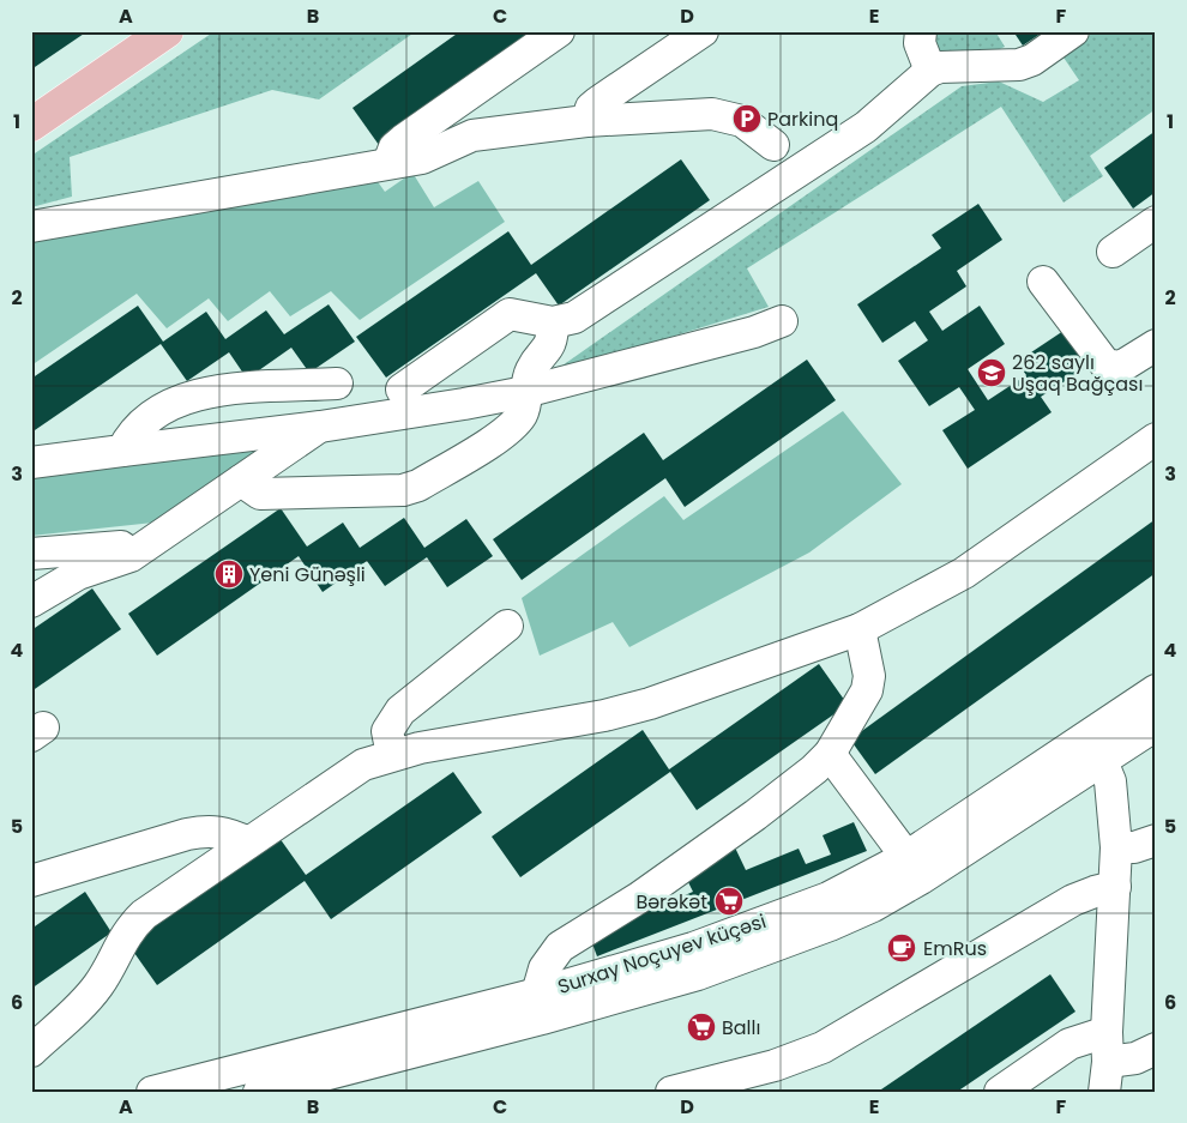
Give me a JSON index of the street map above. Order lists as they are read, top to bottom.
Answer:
{
  "streets": {
    "street": ["Surxay Noçuyev küçəsi"]
  },
  "places": {
    "parking": ["Parkinq"],
    "school or university": ["262 saylı Uşaq Bağçası"],
    "building": ["Yeni Günəşli"],
    "supermarket": ["Bərəkət", "Ballı"],
    "cafe": ["EmRus"]
  },
  "grid": {
    "columns": [
      "A",
      "B",
      "C",
      "D",
      "E",
      "F"
    ],
    "rows": [
      "1",
      "2",
      "3",
      "4",
      "5",
      "6"
    ]
  }
}
